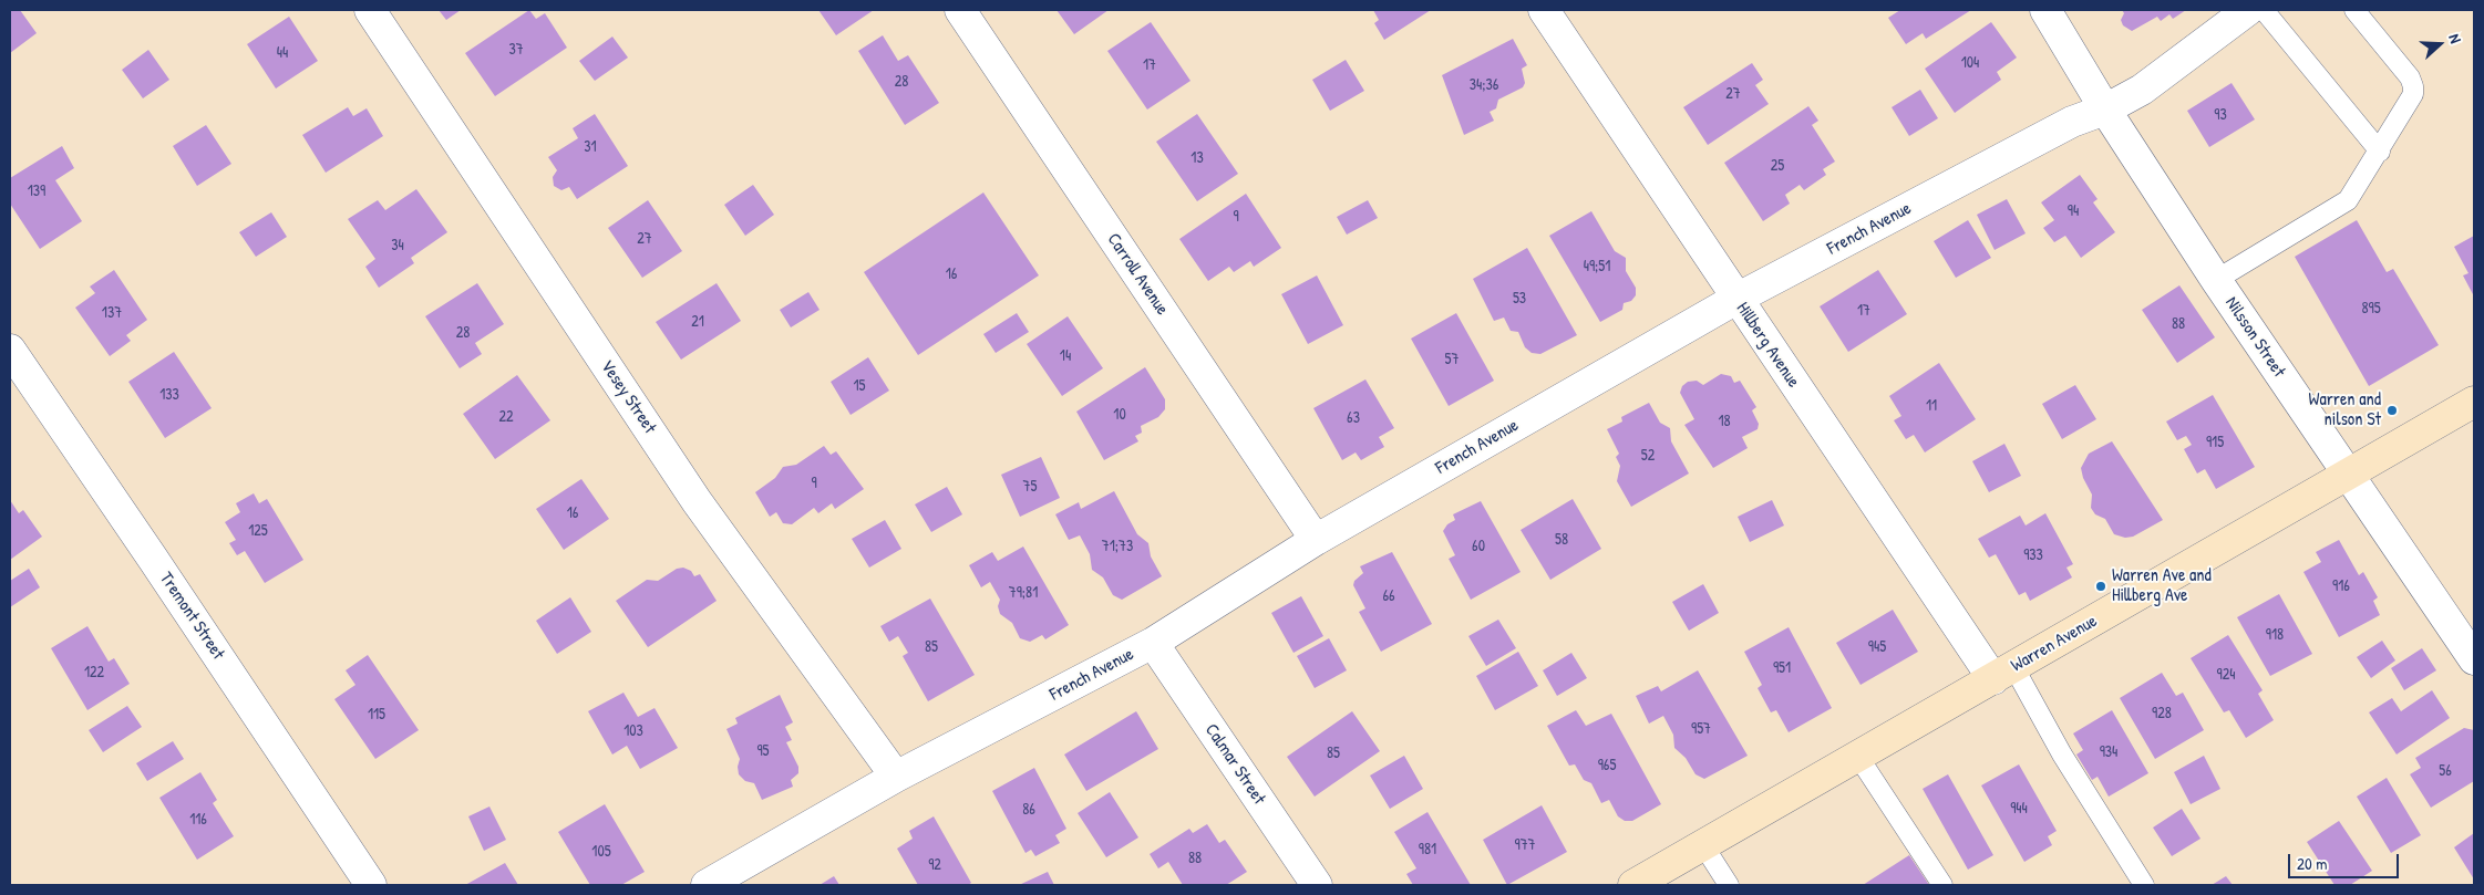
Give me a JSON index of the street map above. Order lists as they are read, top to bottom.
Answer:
{
  "streets": {
    "main road": ["Warren Avenue"],
    "street": [
      "French Avenue",
      "Carroll Avenue",
      "Nilsson Street",
      "Hillberg Avenue",
      "Vesey Street",
      "Tremont Street",
      "Calmar Street"
    ]
  },
  "crossings": [
    ["French Avenue", "Carroll Avenue"],
    ["French Avenue", "Nilsson Street"],
    ["French Avenue", "Hillberg Avenue"],
    ["French Avenue", "Vesey Street"],
    ["French Avenue", "Calmar Street"],
    ["Nilsson Street", "Warren Avenue"],
    ["Hillberg Avenue", "Warren Avenue"]
  ],
  "places": ["Warren and nilson St", "Warren Ave and Hillberg Ave"],
  "house_numbers": [
    "37",
    "44",
    "104",
    "17",
    "28",
    "34;36",
    "27",
    "93",
    "31",
    "13",
    "25",
    "139",
    "94",
    "9",
    "27",
    "34",
    "49;51",
    "16",
    "53",
    "895",
    "17",
    "137",
    "21",
    "88",
    "28",
    "14",
    "57",
    "15",
    "133",
    "11",
    "10",
    "22",
    "63",
    "18",
    "915",
    "52",
    "9",
    "75",
    "16",
    "125",
    "58",
    "71;73",
    "60",
    "933",
    "916",
    "79;81",
    "66",
    "918",
    "85",
    "945",
    "951",
    "122",
    "924",
    "928",
    "115",
    "957",
    "103",
    "95",
    "934",
    "85",
    "965",
    "56",
    "944",
    "86",
    "116",
    "977",
    "981",
    "105",
    "88",
    "92"
  ],
  "scale_bar": "20 m",
  "north": "right"
}
